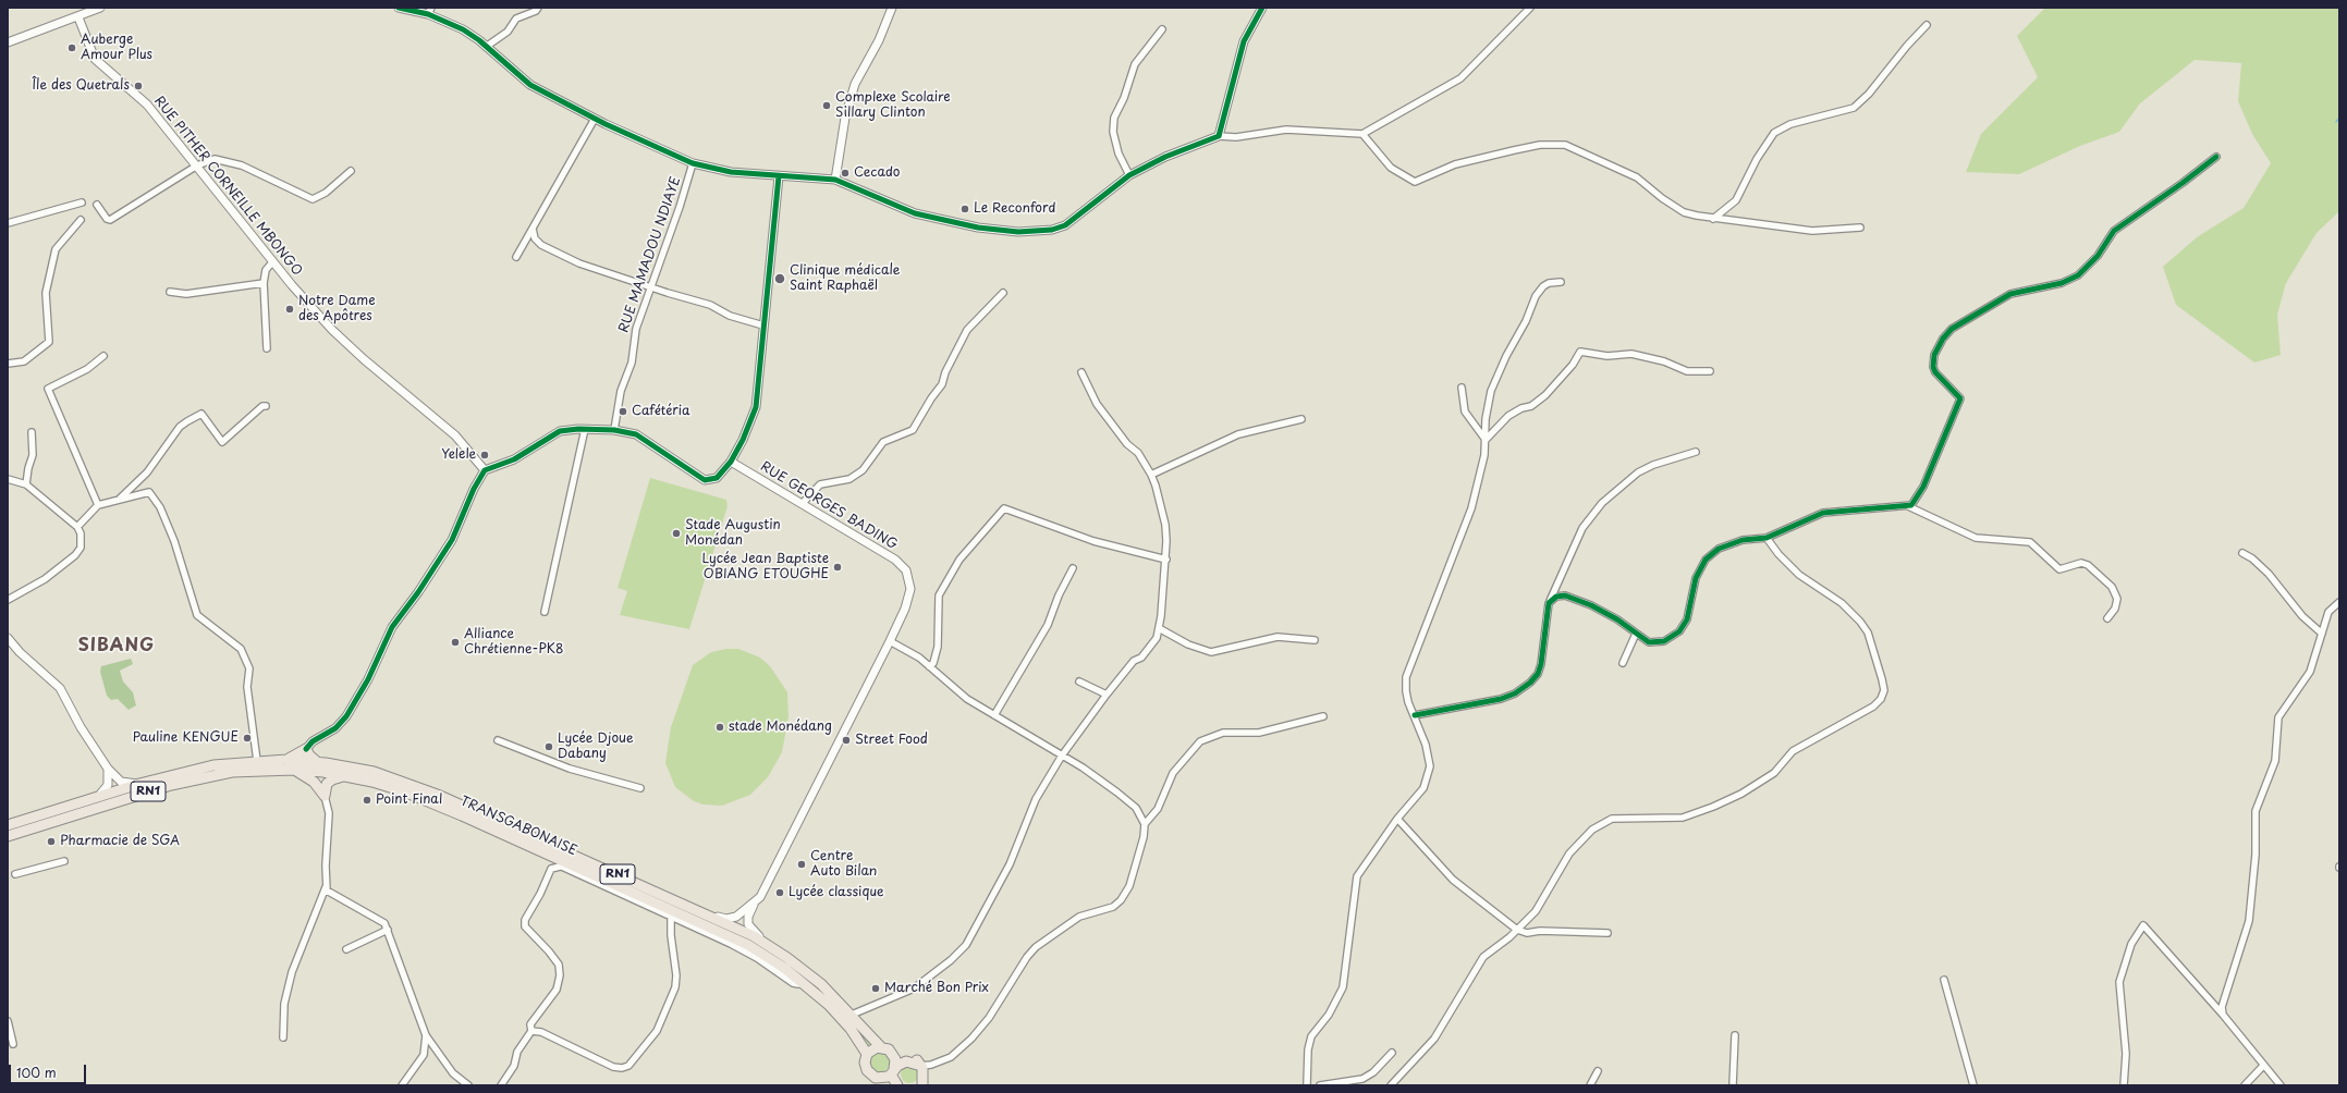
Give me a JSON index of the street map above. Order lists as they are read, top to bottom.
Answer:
{
  "streets": {
    "highway": ["RN1", "TRANSGABONAISE"],
    "street": ["RUE PITHER CORNEILLE MBONGO", "RUE MAMADOU NDIAYE", "RUE GEORGES BADING"]
  },
  "crossings": [
    ["RN1", "TRANSGABONAISE"]
  ],
  "districts": ["SIBANG"],
  "places": [
    "Auberge Amour Plus",
    "Île des Quetrals",
    "Complexe Scolaire Sillary Clinton",
    "Cecado",
    "Le Reconford",
    "Clinique médicale Saint Raphaël",
    "Notre Dame des Apôtres",
    "Cafétéria",
    "Yelele",
    "Stade Augustin Monédan",
    "Lycée Jean Baptiste OBIANG ETOUGHE",
    "Alliance Chrétienne-PK8",
    "stade Monédang",
    "Pauline KENGUE",
    "Street Food",
    "Lycée Djoue Dabany",
    "Point Final",
    "Pharmacie de SGA",
    "Centre Auto Bilan",
    "Lycée classique",
    "Marché Bon Prix"
  ],
  "scale_bar": "100 m"
}
